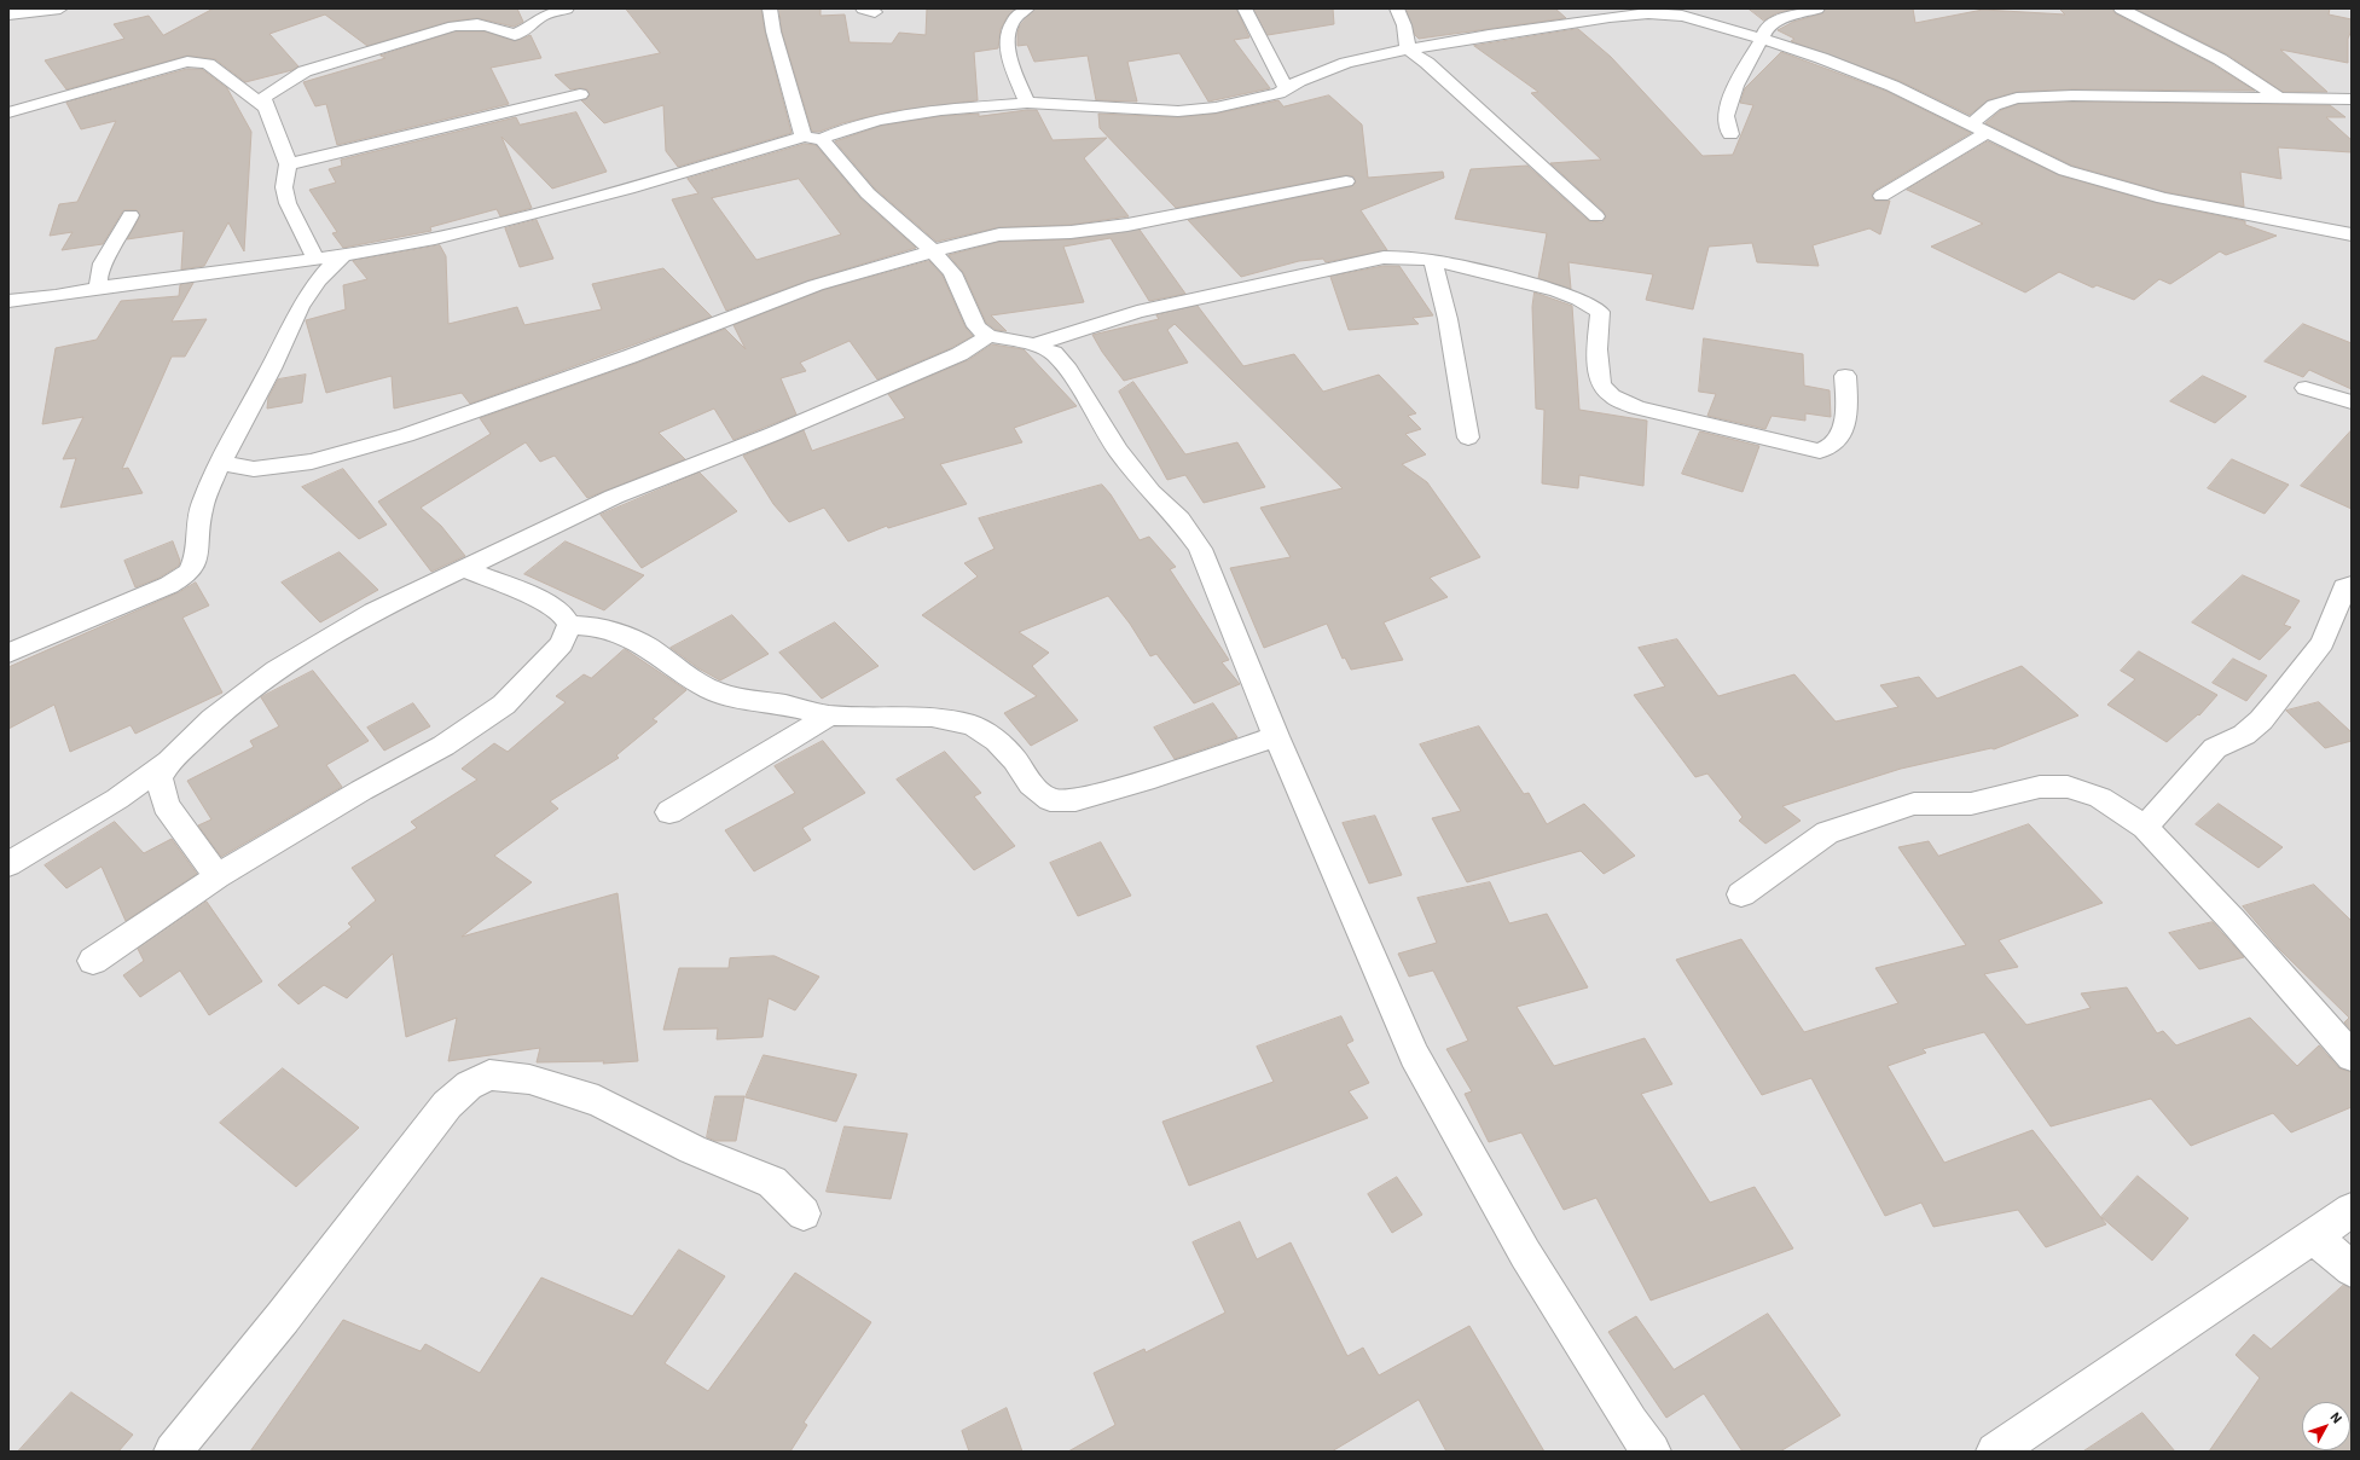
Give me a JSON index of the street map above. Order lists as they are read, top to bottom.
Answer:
{
  "north": "top right"
}
